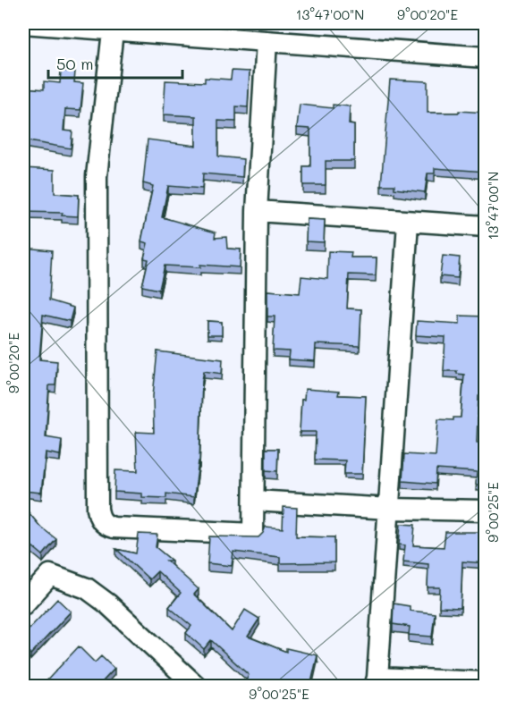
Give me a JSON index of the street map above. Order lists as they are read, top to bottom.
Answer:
{
  "scale_bar": "50 m",
  "coordinates": ["13°47'00\"N", "9°00'20\"E", "9°00'25\"E"]
}
